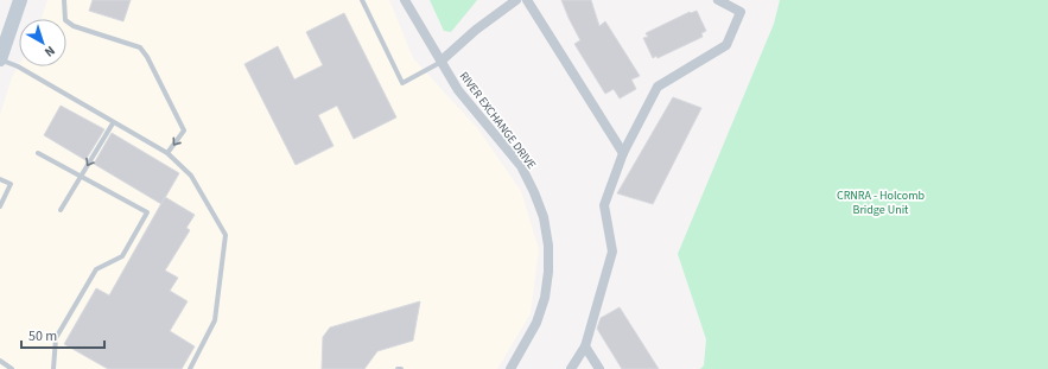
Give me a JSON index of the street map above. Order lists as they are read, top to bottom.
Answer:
{
  "streets": {
    "street": ["RIVER EXCHANGE DRIVE"]
  },
  "parks": ["CRNRA - Holcomb Bridge Unit"],
  "scale_bar": "50 m",
  "north": "bottom right"
}
